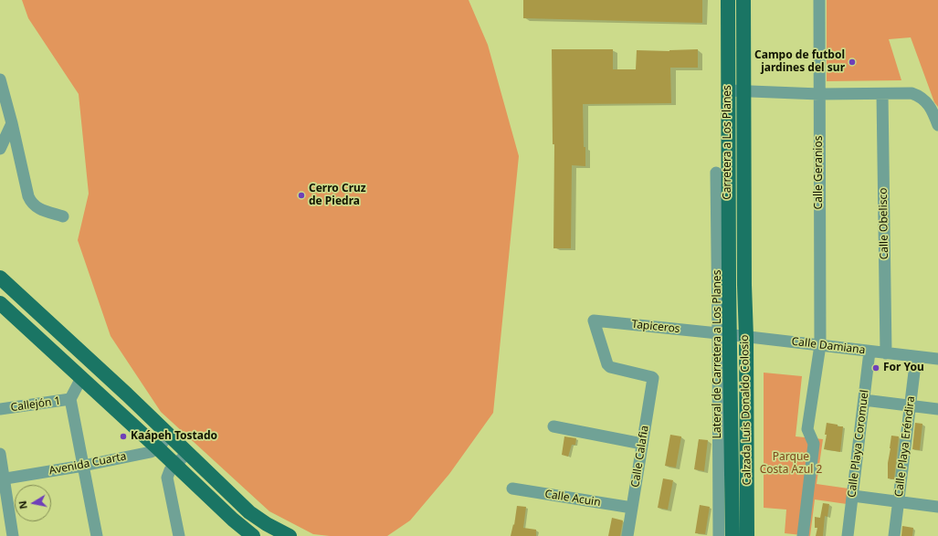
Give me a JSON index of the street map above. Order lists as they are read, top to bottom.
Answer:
{
  "streets": {
    "main road": ["Carretera a Los Planes", "Calzada Luis Donaldo Colosio"],
    "street": [
      "Calle Geranios",
      "Calle Obelisco",
      "Tapiceros",
      "Calle Damiana",
      "Lateral de Carretera a Los Planes",
      "Callejón 1",
      "Calle Playa Coromuel",
      "Calle Playa Eréndira",
      "Calle Calafia",
      "Avenida Cuarta",
      "Calle Acuin"
    ]
  },
  "crossings": [
    ["Carretera a Los Planes", "Calzada Luis Donaldo Colosio"],
    ["Calle Geranios", "Calle Damiana"],
    ["Calle Obelisco", "Calle Damiana"],
    ["Tapiceros", "Calle Damiana"],
    ["Tapiceros", "Lateral de Carretera a Los Planes"],
    ["Tapiceros", "Calzada Luis Donaldo Colosio"],
    ["Tapiceros", "Calle Calafia"],
    ["Calle Damiana", "Lateral de Carretera a Los Planes"],
    ["Calle Damiana", "Calzada Luis Donaldo Colosio"],
    ["Calle Damiana", "Calle Playa Coromuel"],
    ["Calle Damiana", "Calle Playa Eréndira"],
    ["Lateral de Carretera a Los Planes", "Calzada Luis Donaldo Colosio"],
    ["Calle Calafia", "Calle Acuin"]
  ],
  "parks": ["Parque Costa Azul 2"],
  "places": [
    "Campo de futbol jardines del sur",
    "Cerro Cruz de Piedra",
    "For You",
    "Kaápeh Tostado"
  ],
  "north": "left"
}
